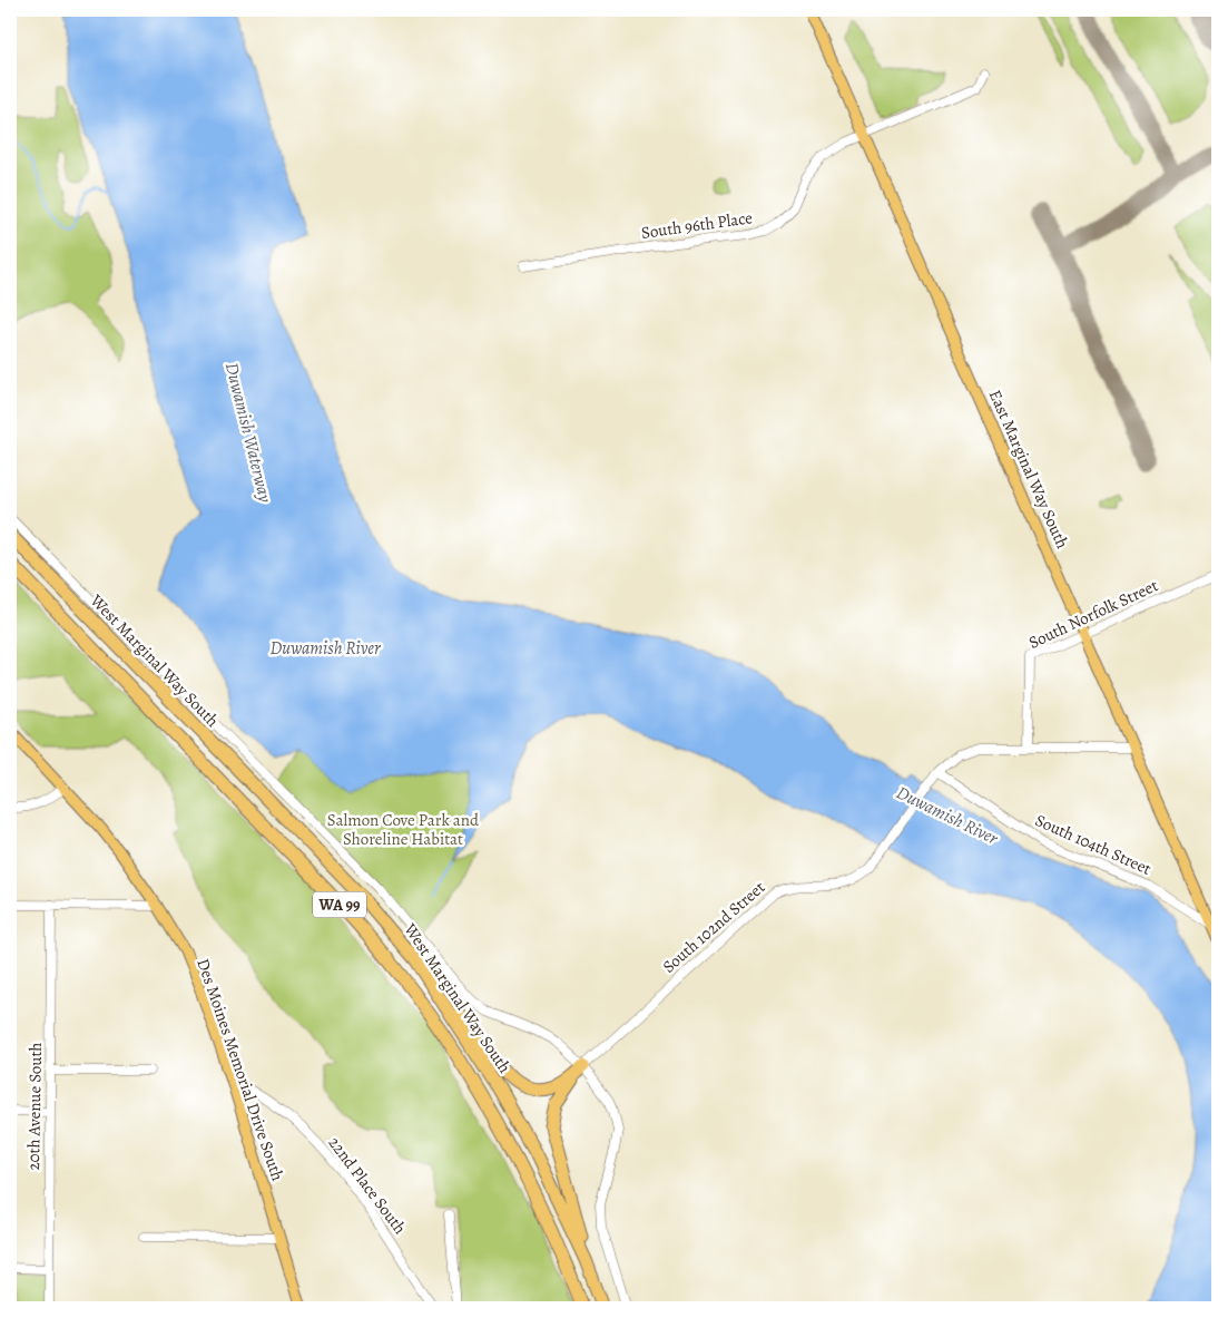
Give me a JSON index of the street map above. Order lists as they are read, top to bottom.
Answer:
{
  "streets": {
    "highway": ["West Marginal Way South", "WA 99"],
    "main road": ["East Marginal Way South", "Des Moines Memorial Drive South"],
    "street": [
      "South 96th Place",
      "South Norfolk Street",
      "South 104th Street",
      "South 102nd Street",
      "20th Avenue South",
      "22nd Place South"
    ]
  },
  "crossings": [
    ["South 96th Place", "East Marginal Way South"],
    ["East Marginal Way South", "South Norfolk Street"],
    ["East Marginal Way South", "South 104th Street"],
    ["East Marginal Way South", "South 102nd Street"],
    ["South Norfolk Street", "South 102nd Street"],
    ["South 104th Street", "South 102nd Street"],
    ["Des Moines Memorial Drive South", "22nd Place South"]
  ],
  "water": ["Duwamish Waterway", "Duwamish River"],
  "parks": ["Salmon Cove Park and Shoreline Habitat"]
}
